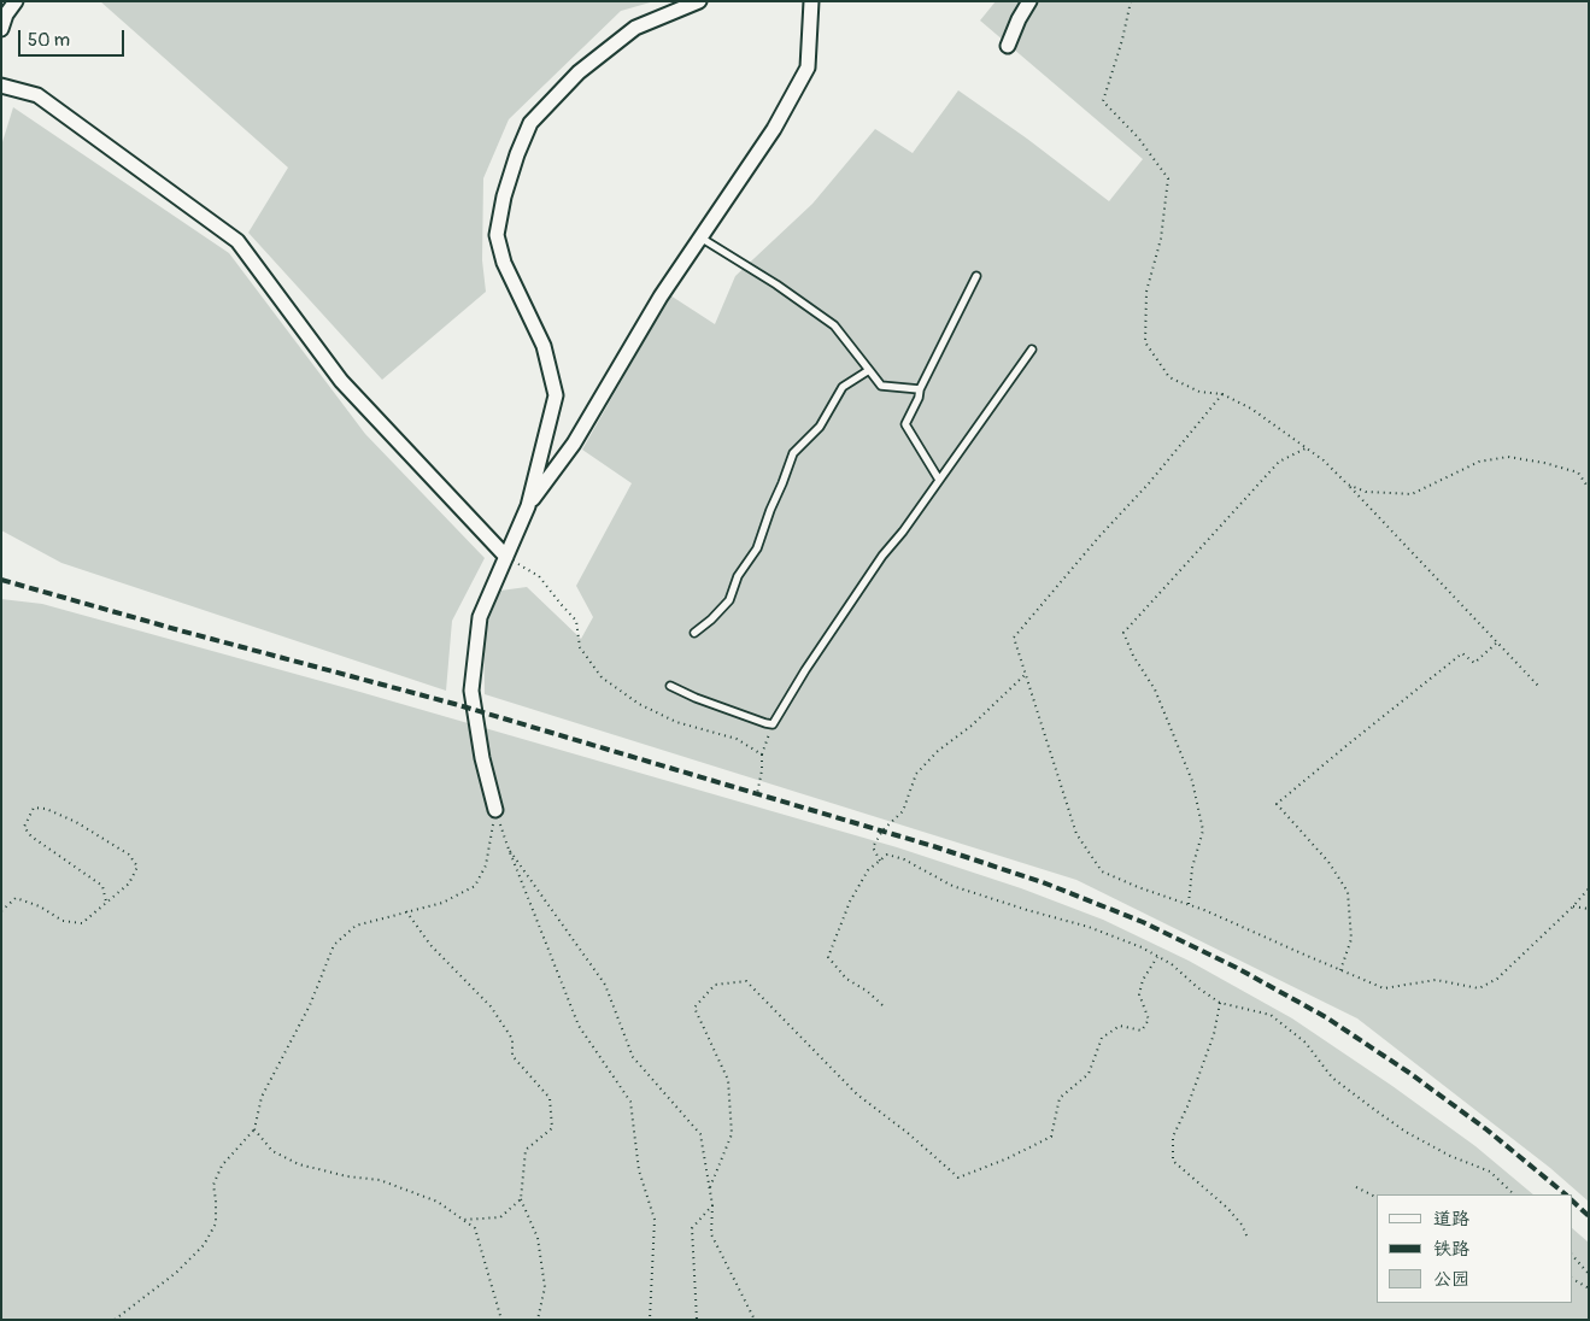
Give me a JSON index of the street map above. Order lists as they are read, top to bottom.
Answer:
{
  "legend": ["道路", "铁路", "公园"],
  "scale_bar": "50 m"
}
